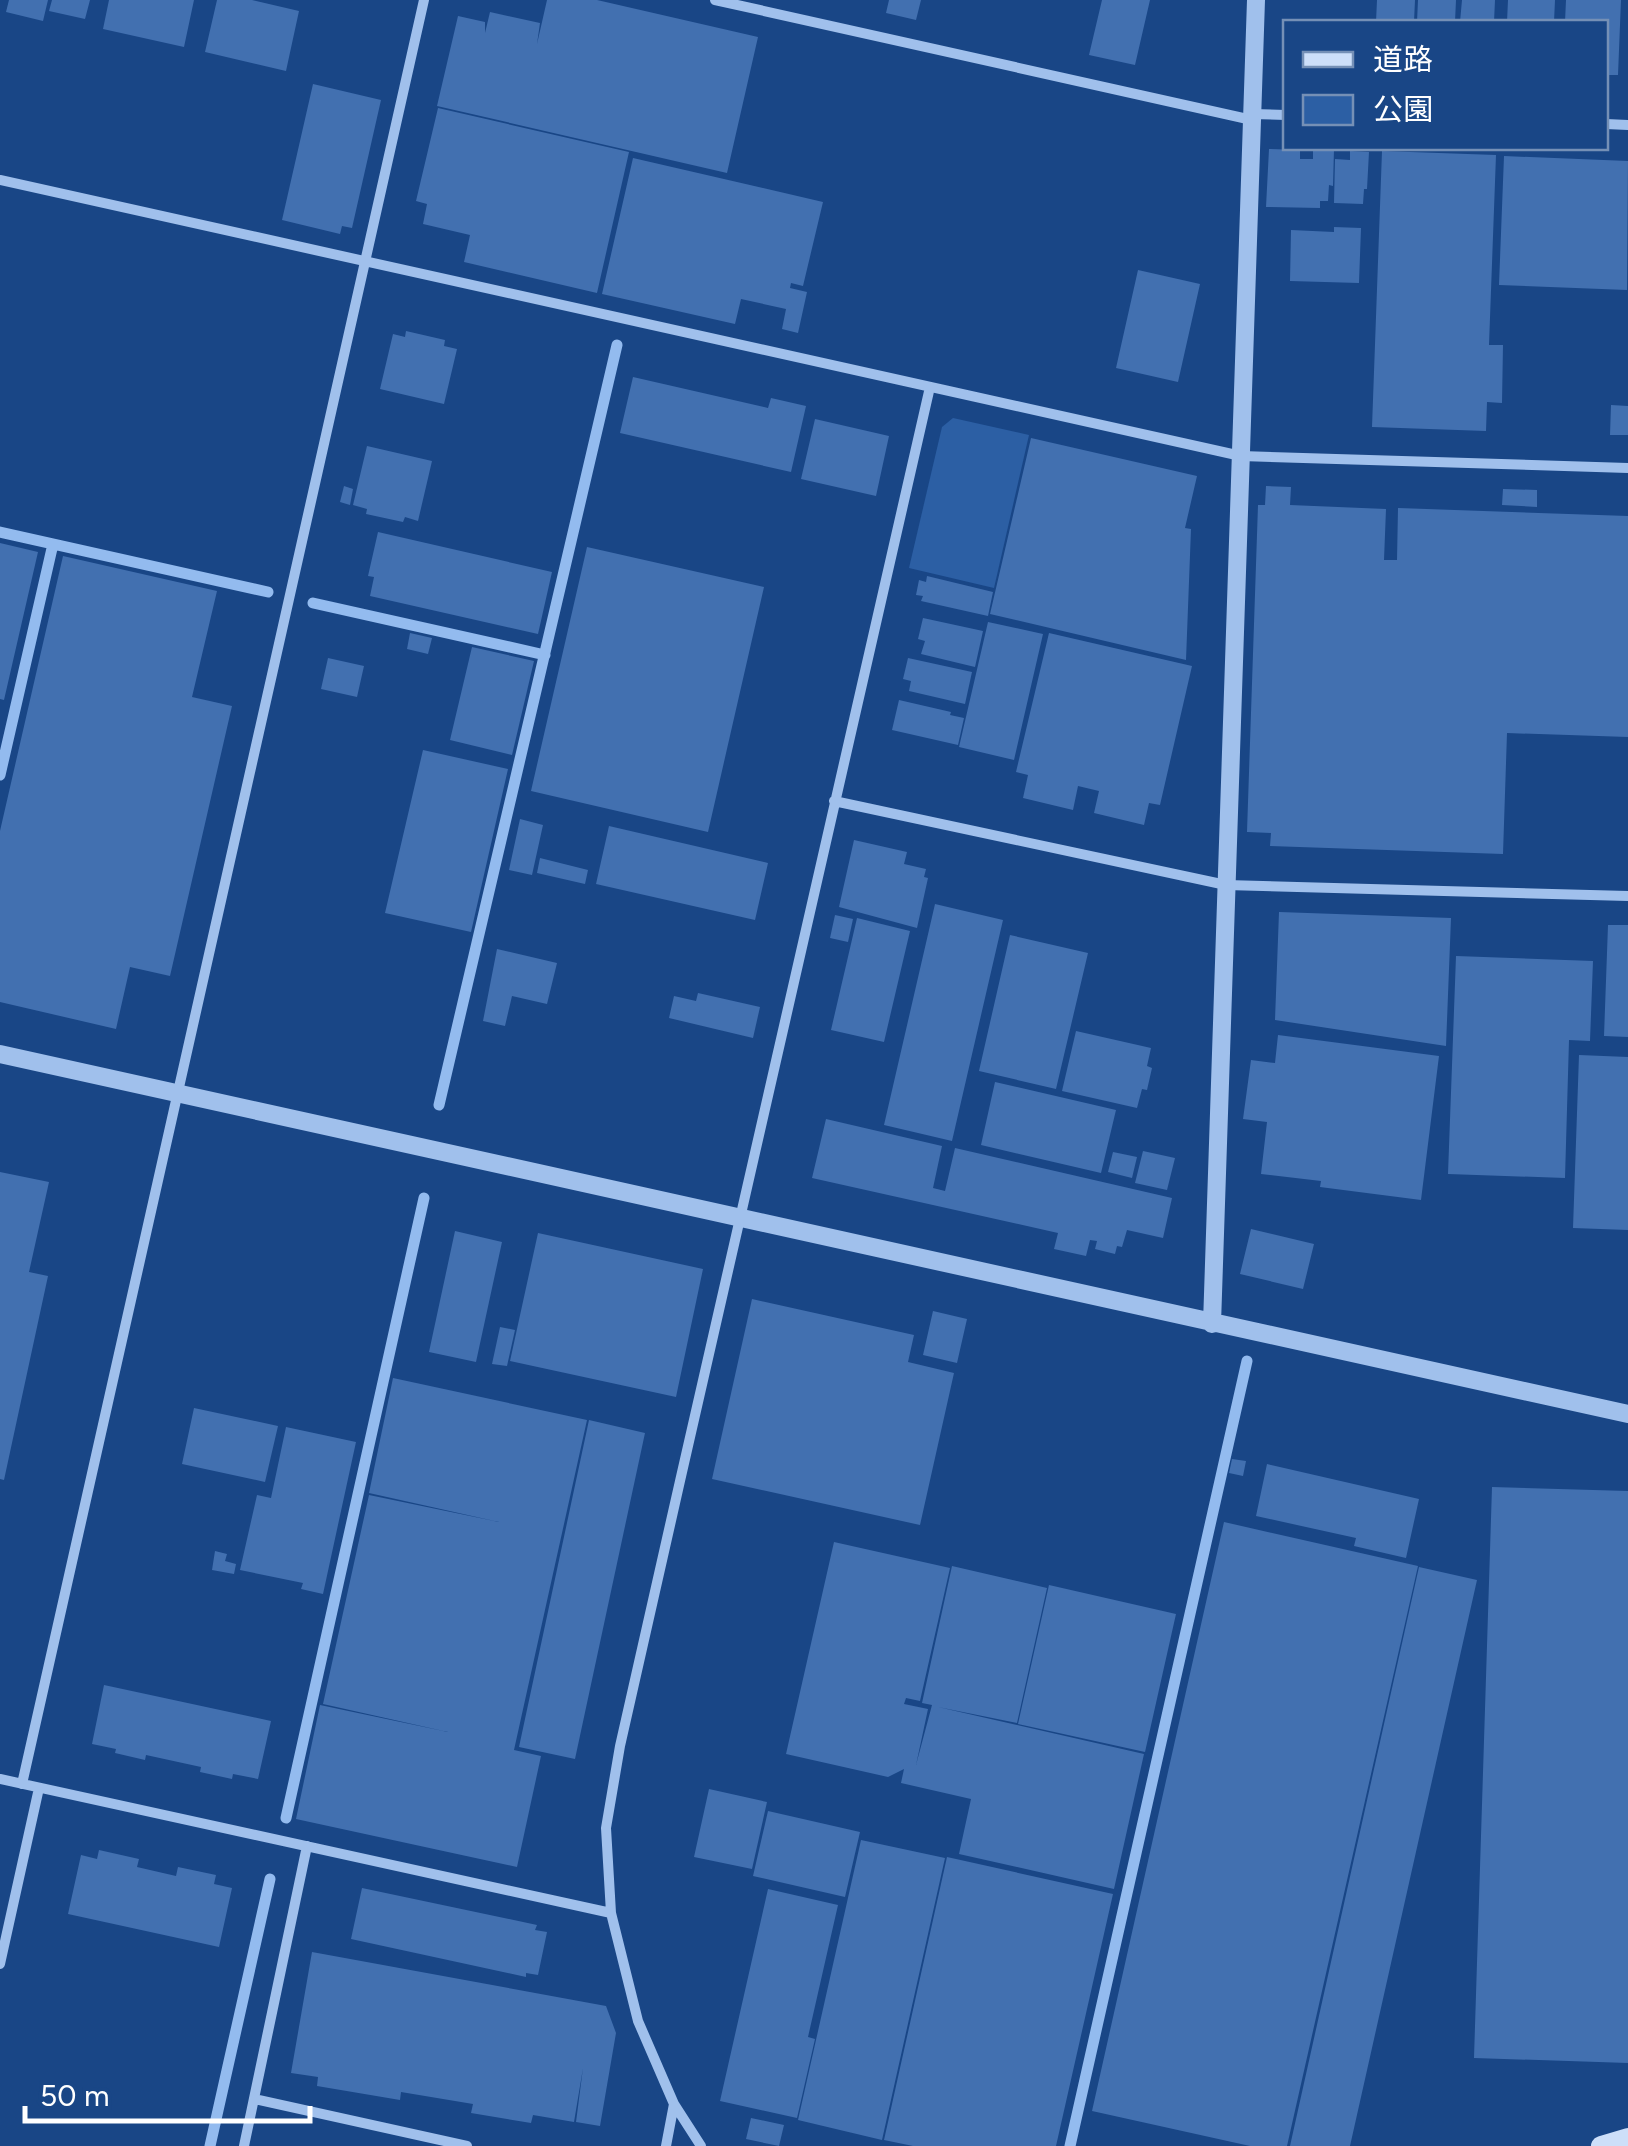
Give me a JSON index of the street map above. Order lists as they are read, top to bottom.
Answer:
{
  "legend": ["道路", "公園"],
  "scale_bar": "50 m"
}
